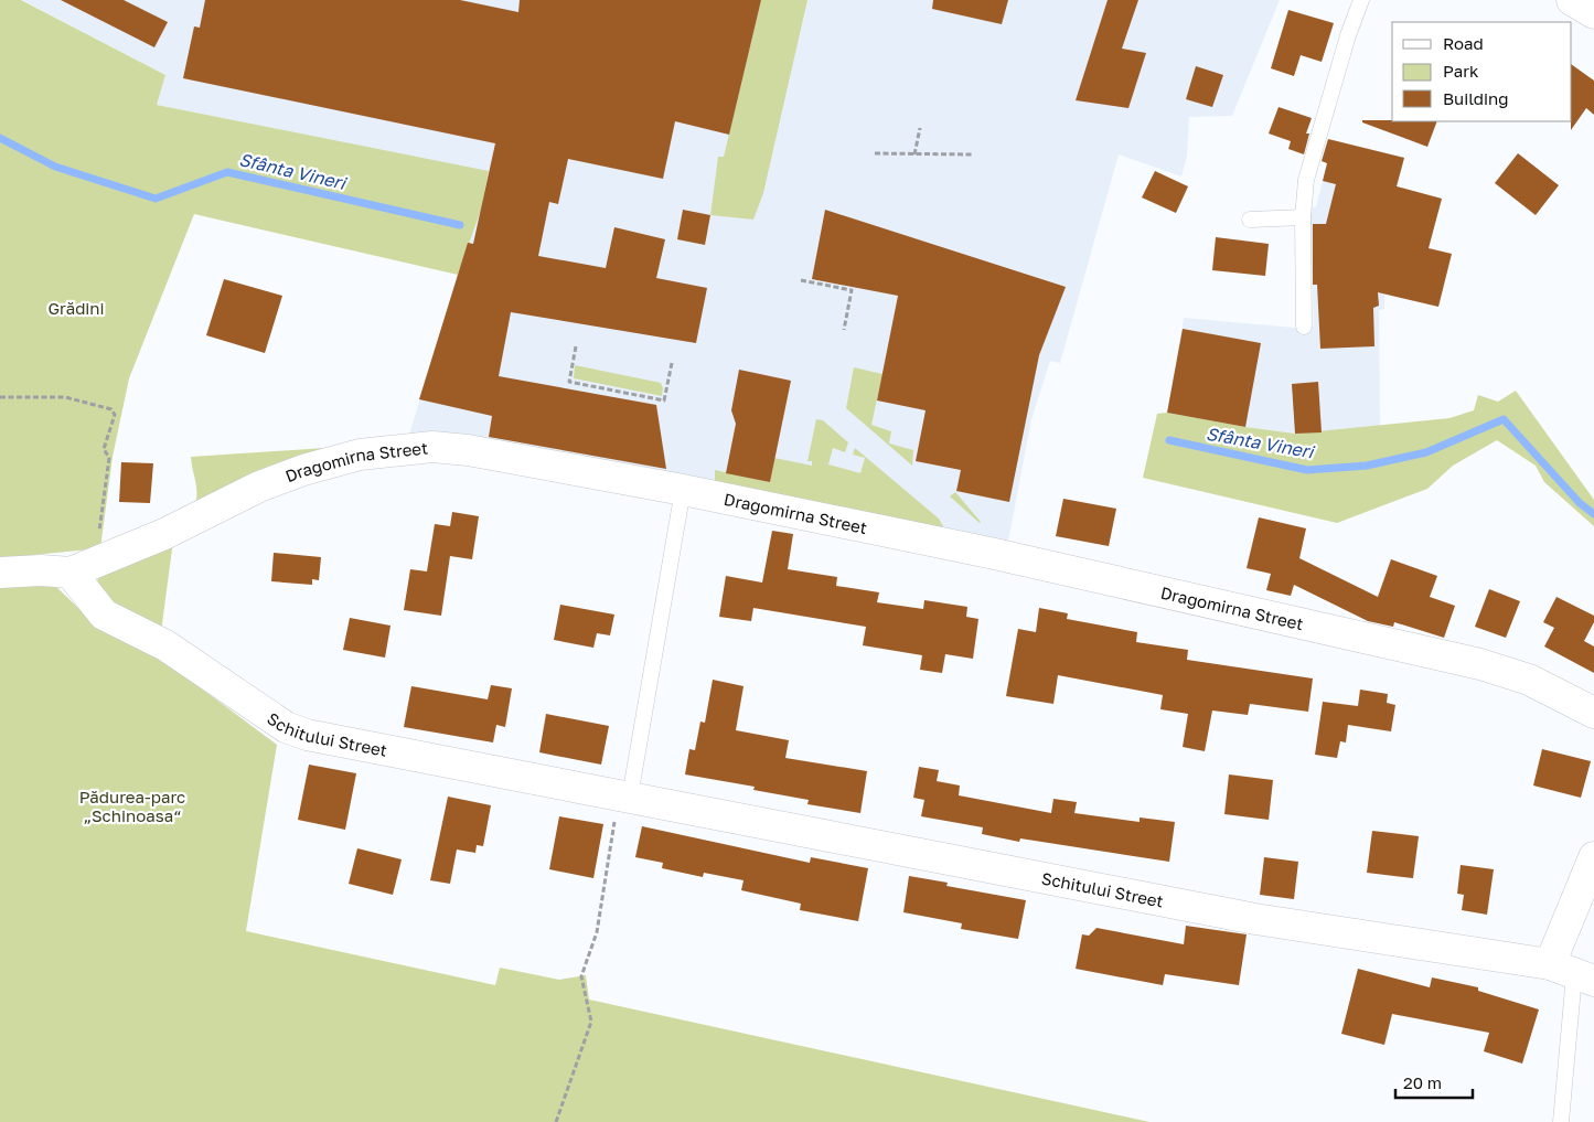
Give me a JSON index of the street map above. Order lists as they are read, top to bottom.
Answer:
{
  "streets": {
    "street": ["Dragomirna Street", "Schitului Street"]
  },
  "crossings": [
    ["Dragomirna Street", "Schitului Street"]
  ],
  "water": ["Sfânta Vineri"],
  "parks": ["Grădini", "Pădurea-parc „Schinoasa“"],
  "legend": ["Road", "Park", "Building"],
  "scale_bar": "20 m"
}
